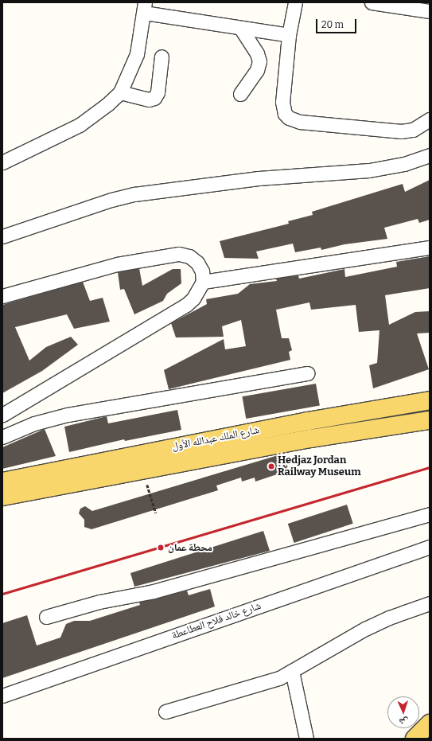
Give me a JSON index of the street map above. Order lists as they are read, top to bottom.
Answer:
{
  "streets": {
    "main road": ["شارع الملك عبدالله الأول"],
    "street": ["شارع خالد فلاح العطاعطة"]
  },
  "places": ["Hedjaz Jordan Railway Museum", "محطة عمان"],
  "scale_bar": "20 m",
  "north": "bottom"
}
